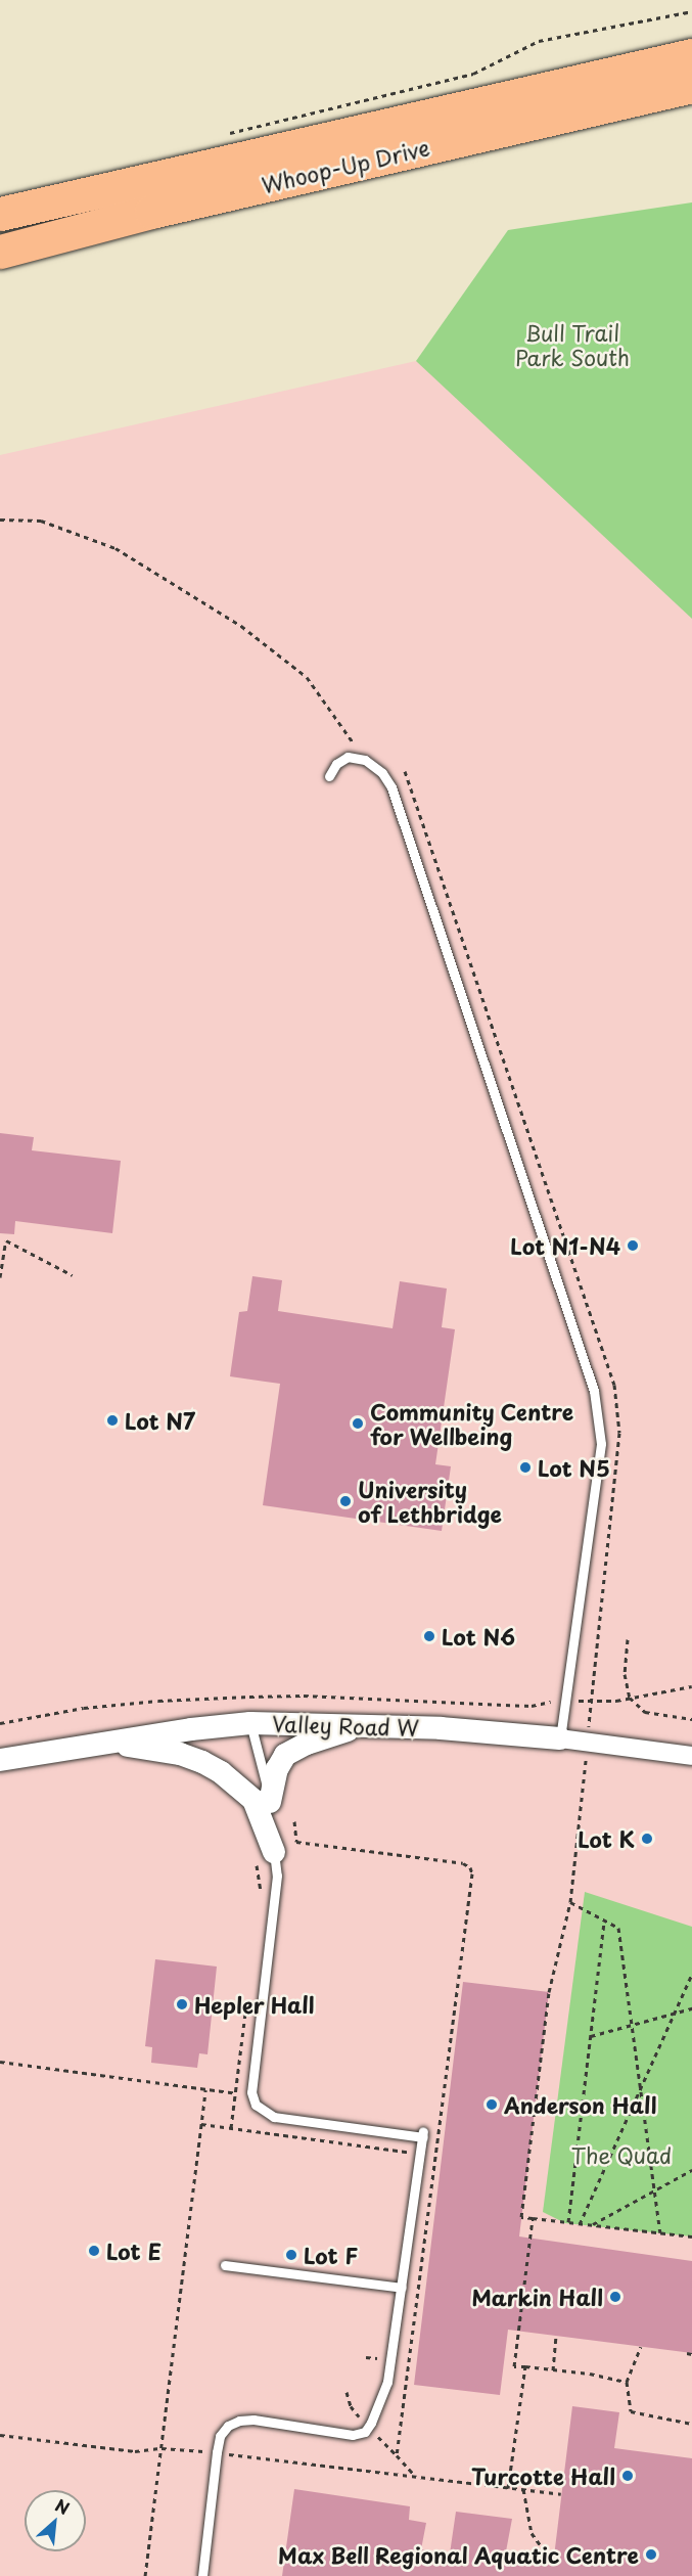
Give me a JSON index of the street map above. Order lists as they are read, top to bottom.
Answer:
{
  "streets": {
    "highway": ["Whoop-Up Drive"],
    "street": ["Valley Road W"]
  },
  "parks": ["Bull Trail Park South", "The Quad"],
  "places": [
    "Lot N1-N4",
    "Lot N7",
    "Community Centre for Wellbeing",
    "Lot N5",
    "University of Lethbridge",
    "Lot N6",
    "Lot K",
    "Hepler Hall",
    "Anderson Hall",
    "Lot E",
    "Lot F",
    "Markin Hall",
    "Turcotte Hall",
    "Max Bell Regional Aquatic Centre"
  ],
  "north": "top right"
}
